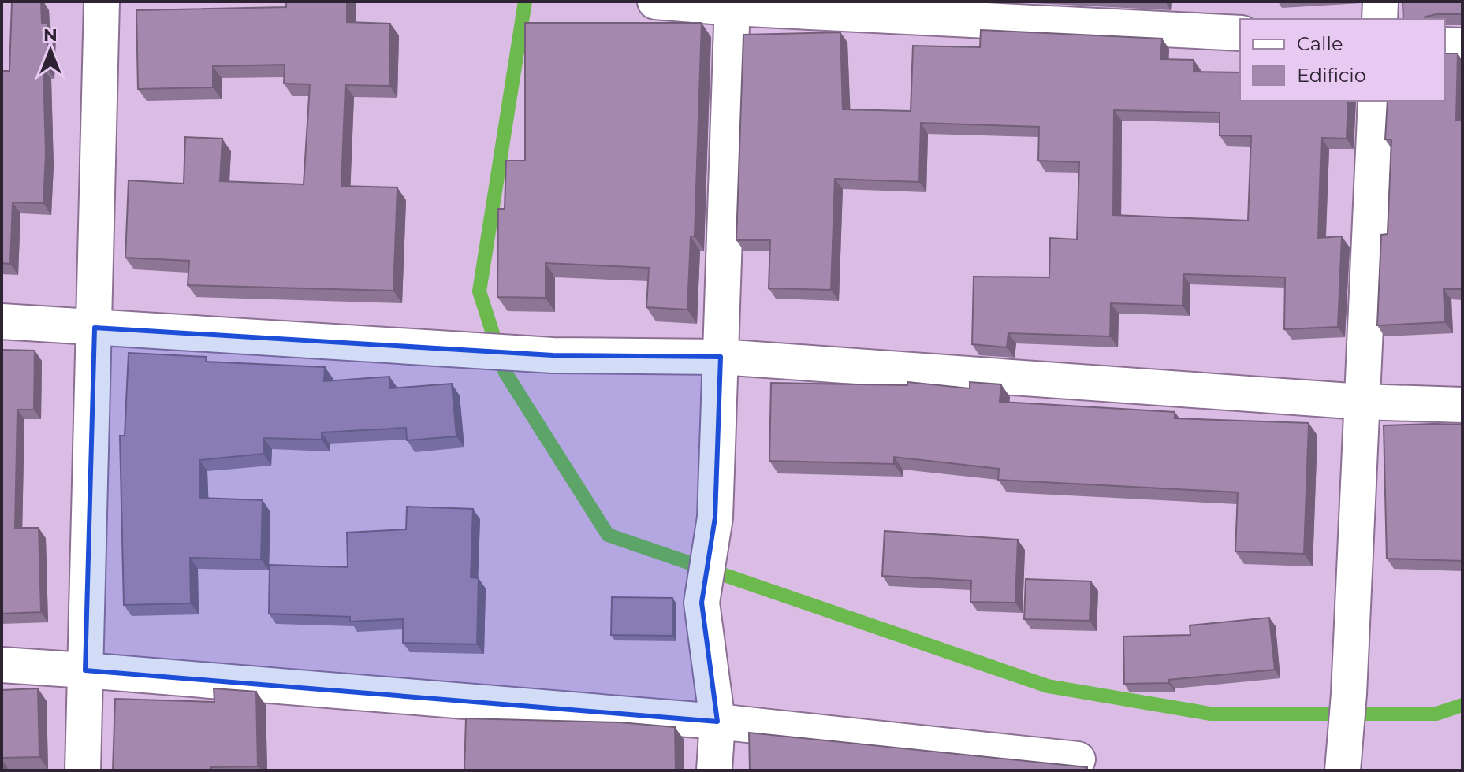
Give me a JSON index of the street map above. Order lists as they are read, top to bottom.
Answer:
{
  "legend": ["Calle", "Edificio"],
  "north": "top"
}
